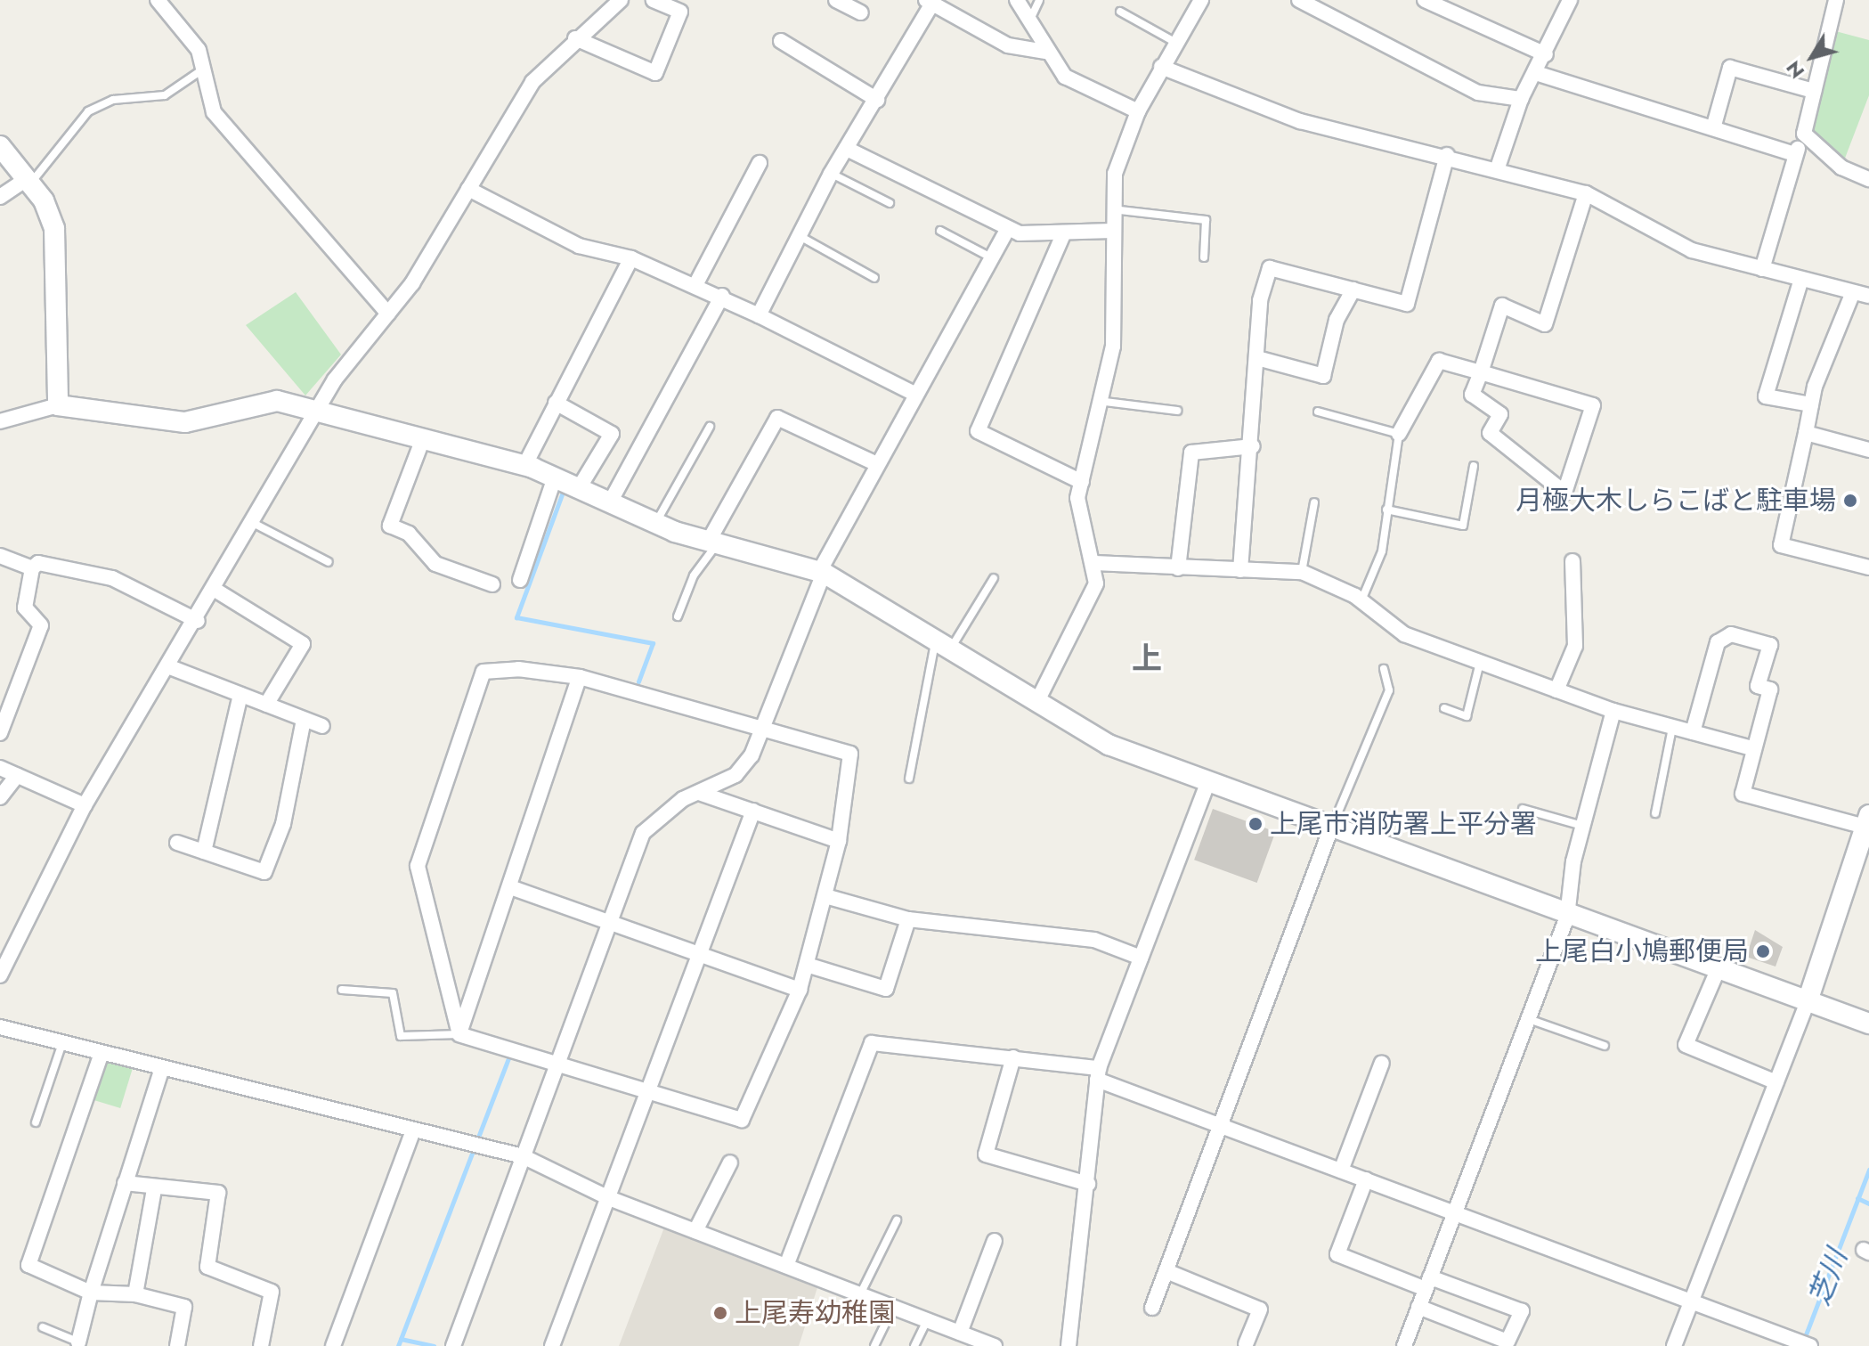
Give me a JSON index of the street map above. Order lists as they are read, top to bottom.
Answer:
{
  "districts": ["上"],
  "water": ["芝川"],
  "places": [
    "月極大木しらこばと駐車場",
    "上尾市消防署上平分署",
    "上尾白小鳩郵便局",
    "上尾寿幼稚園"
  ],
  "north": "bottom left"
}
